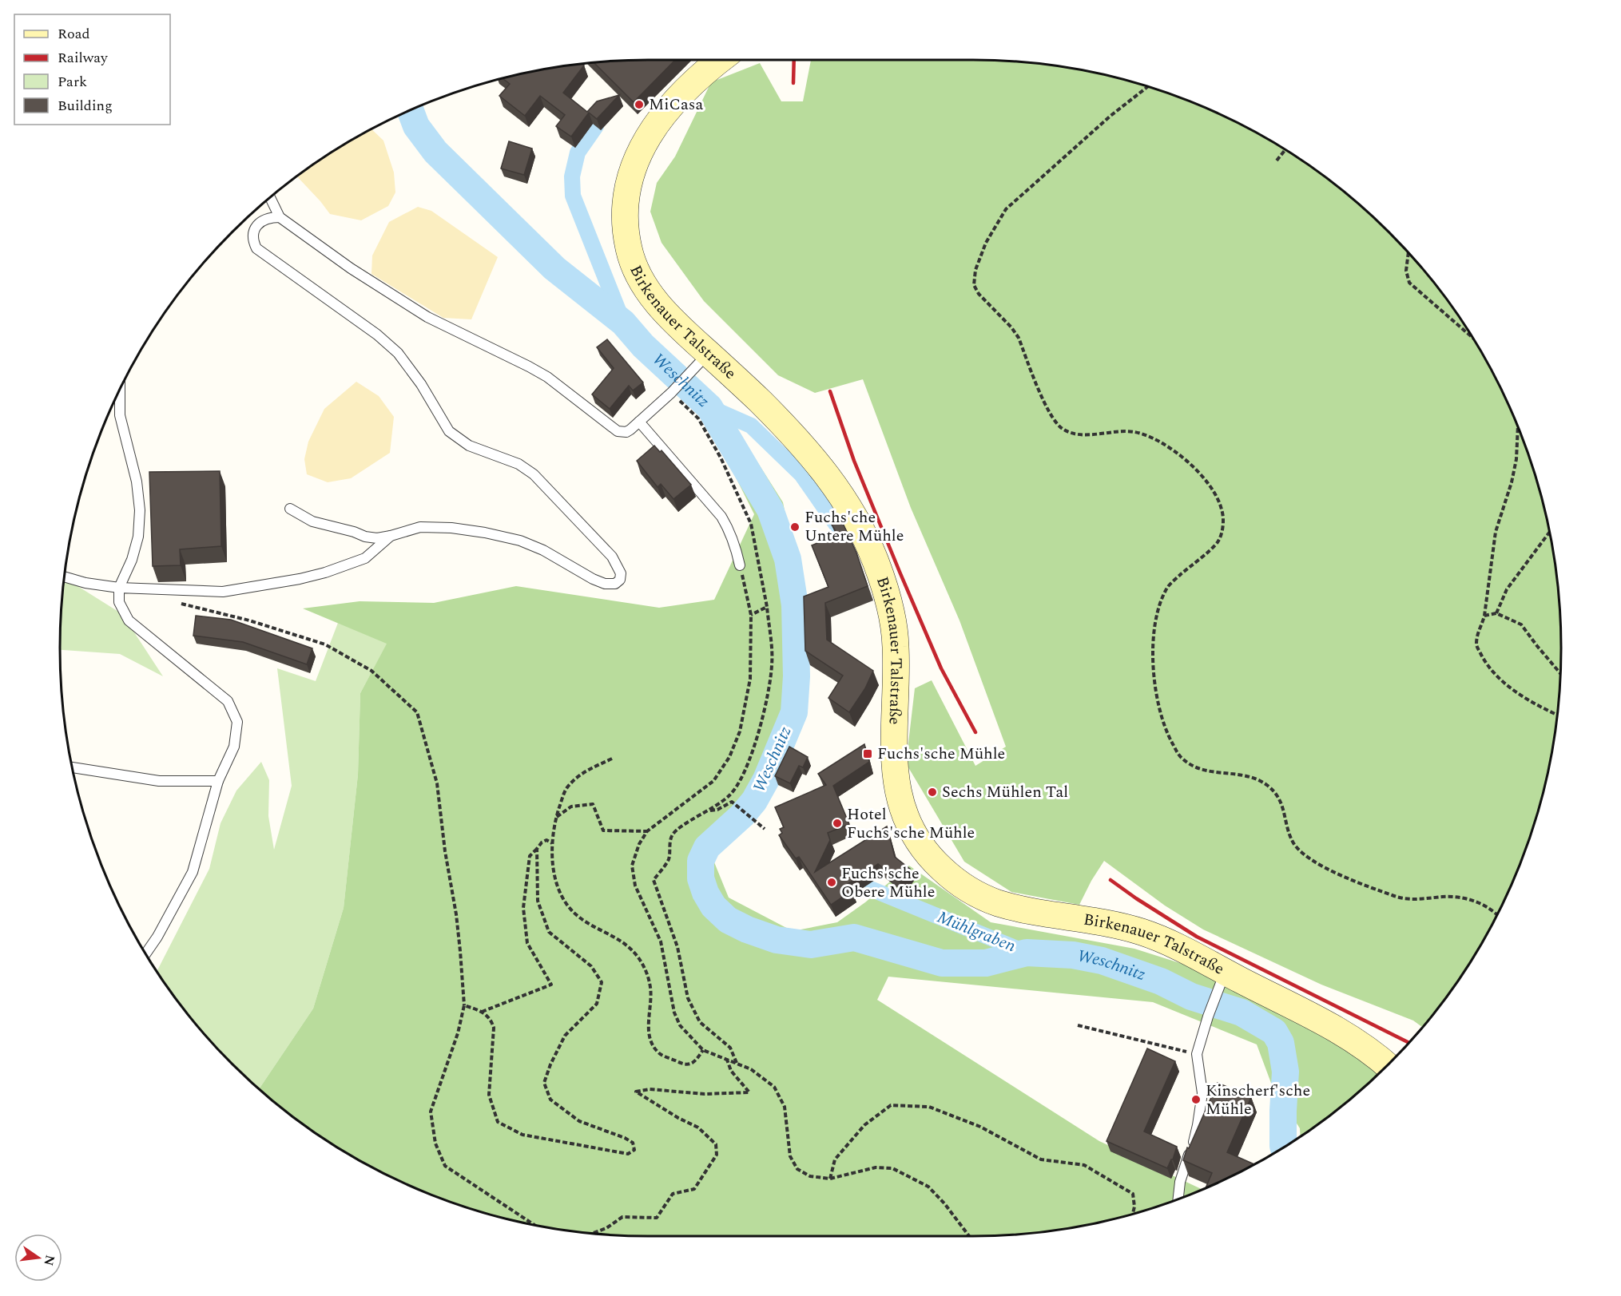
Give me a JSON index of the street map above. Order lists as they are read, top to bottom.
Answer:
{
  "streets": {
    "main road": ["Birkenauer Talstraße"]
  },
  "water": ["Weschnitz", "Mühlgraben"],
  "places": {
    "other": [
      "MiCasa",
      "Fuchs'che Untere Mühle",
      "Sechs Mühlen Tal",
      "Hotel Fuchs'sche Mühle",
      "Fuchs'sche Obere Mühle",
      "Kinscherf'sche Mühle"
    ],
    "transit": ["Fuchs'sche Mühle"]
  },
  "legend": [
    "Road",
    "Railway",
    "Park",
    "Building"
  ],
  "north": "right"
}
